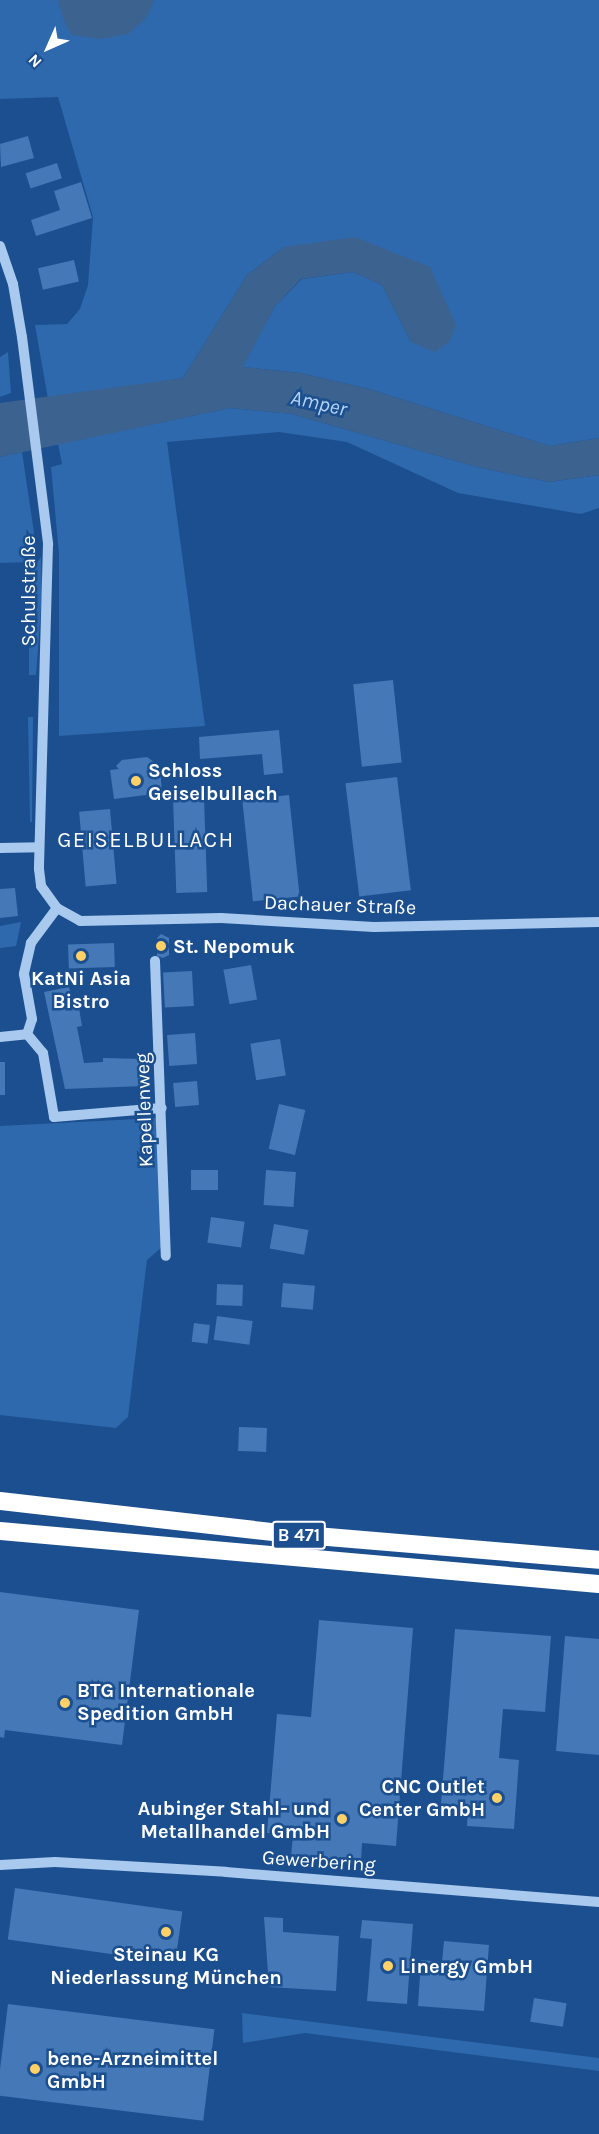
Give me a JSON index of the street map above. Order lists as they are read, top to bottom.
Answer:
{
  "streets": {
    "highway": ["B 471"],
    "street": [
      "Schulstraße",
      "Dachauer Straße",
      "Kapellenweg",
      "Gewerbering"
    ]
  },
  "crossings": [
    ["Schulstraße", "Dachauer Straße"]
  ],
  "districts": ["GEISELBULLACH"],
  "water": ["Amper"],
  "places": [
    "Schloss Geiselbullach",
    "St. Nepomuk",
    "KatNi Asia Bistro",
    "BTG Internationale Spedition GmbH",
    "CNC Outlet Center GmbH",
    "Aubinger Stahl- und Metallhandel GmbH",
    "Steinau KG Niederlassung München",
    "Linergy GmbH",
    "bene-Arzneimittel GmbH"
  ],
  "north": "bottom left"
}
